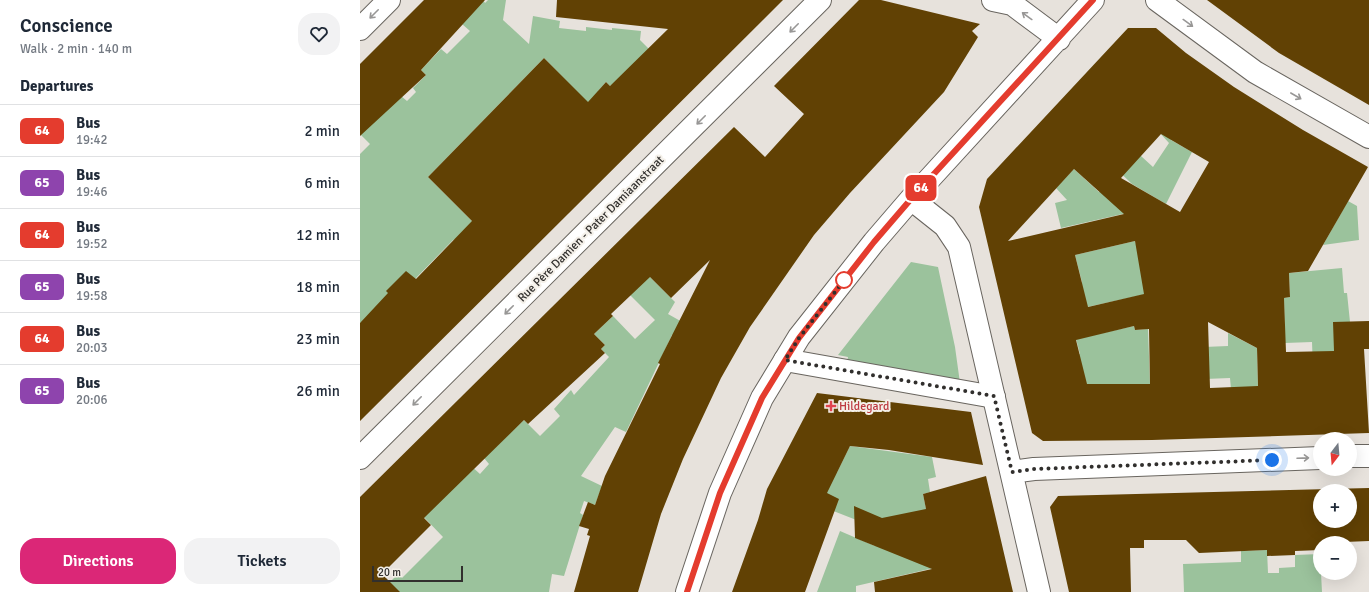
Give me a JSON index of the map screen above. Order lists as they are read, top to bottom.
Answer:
{
  "streets": {
    "street": ["Rue Père Damien - Pater Damiaanstraat"]
  },
  "one_way": ["Rue Père Damien - Pater Damiaanstraat"],
  "places": {
    "health": ["Hildegard"]
  },
  "lines": ["bus line 64"],
  "scale_bar": "20 m",
  "north": "bottom",
  "page": {
    "heading": [
      ["Conscience", "Walk · 2 min · 140 m"],
      "Departures"
    ],
    "on_map": "64",
    "list": [
      {
        "mark": "64",
        "name": "Bus",
        "note": "19:42",
        "value": "2 min"
      },
      {
        "mark": "65",
        "name": "Bus",
        "note": "19:46",
        "value": "6 min"
      },
      {
        "mark": "64",
        "name": "Bus",
        "note": "19:52",
        "value": "12 min"
      },
      {
        "mark": "65",
        "name": "Bus",
        "note": "19:58",
        "value": "18 min"
      },
      {
        "mark": "64",
        "name": "Bus",
        "note": "20:03",
        "value": "23 min"
      },
      {
        "mark": "65",
        "name": "Bus",
        "note": "20:06",
        "value": "26 min"
      }
    ],
    "map_buttons": ["+", "−"],
    "buttons": ["Directions", "Tickets"],
    "scale": "20 m"
  }
}
